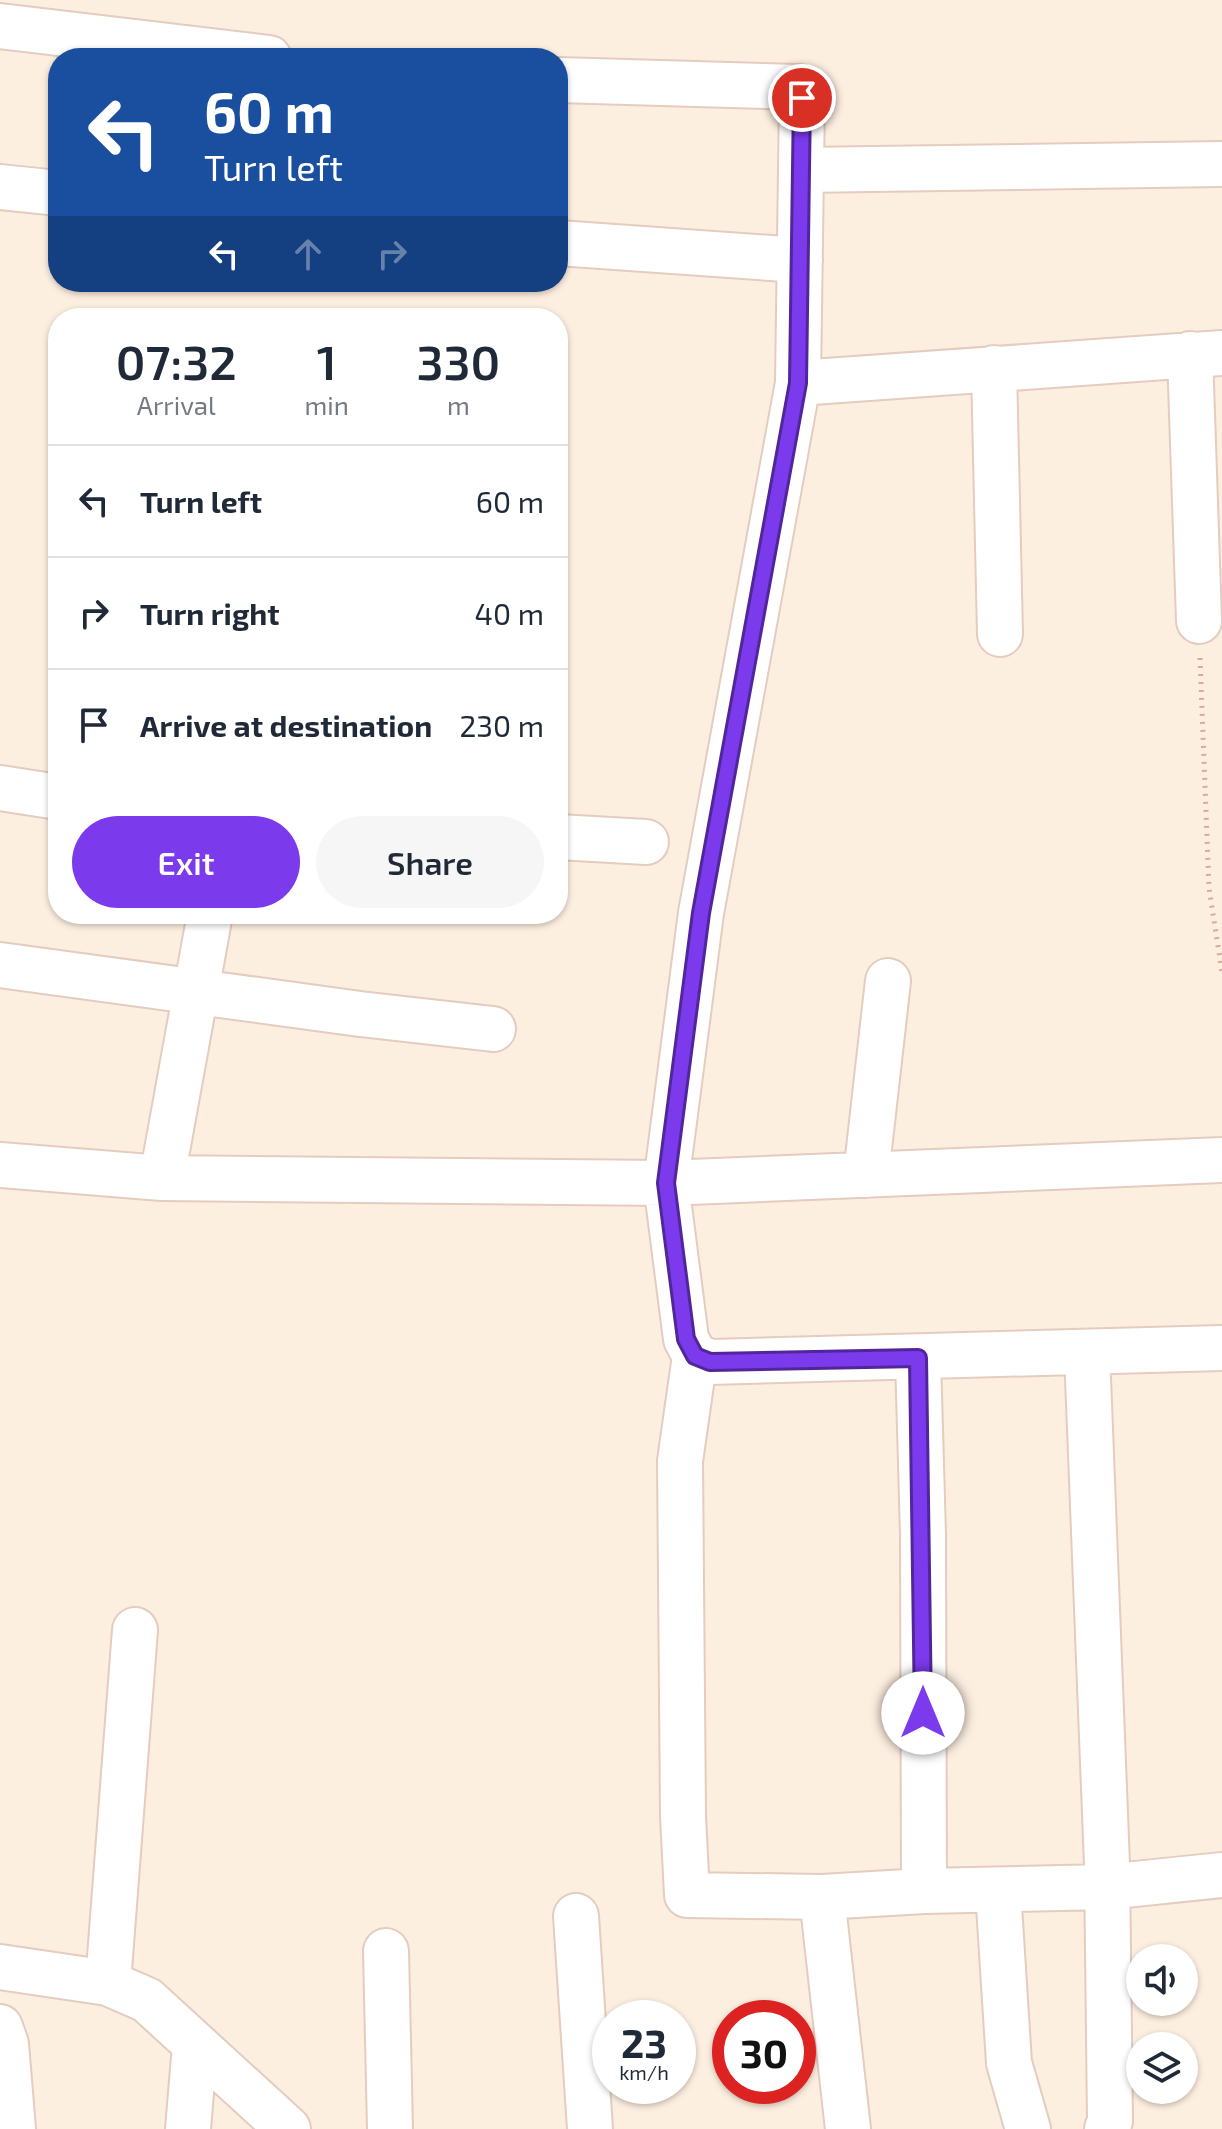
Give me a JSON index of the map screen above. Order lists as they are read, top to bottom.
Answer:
{
  "page": {
    "turn": ["60 m", "Turn left"],
    "eta": [
      "07:32",
      "Arrival",
      "1",
      "min",
      "330",
      "m"
    ],
    "list": [
      {
        "name": "Turn left",
        "value": "60 m"
      },
      {
        "name": "Turn right",
        "value": "40 m"
      },
      {
        "name": "Arrive at destination",
        "value": "230 m"
      }
    ],
    "buttons": ["Exit", "Share"],
    "speed": "23 km/h",
    "limit": "30"
  }
}
